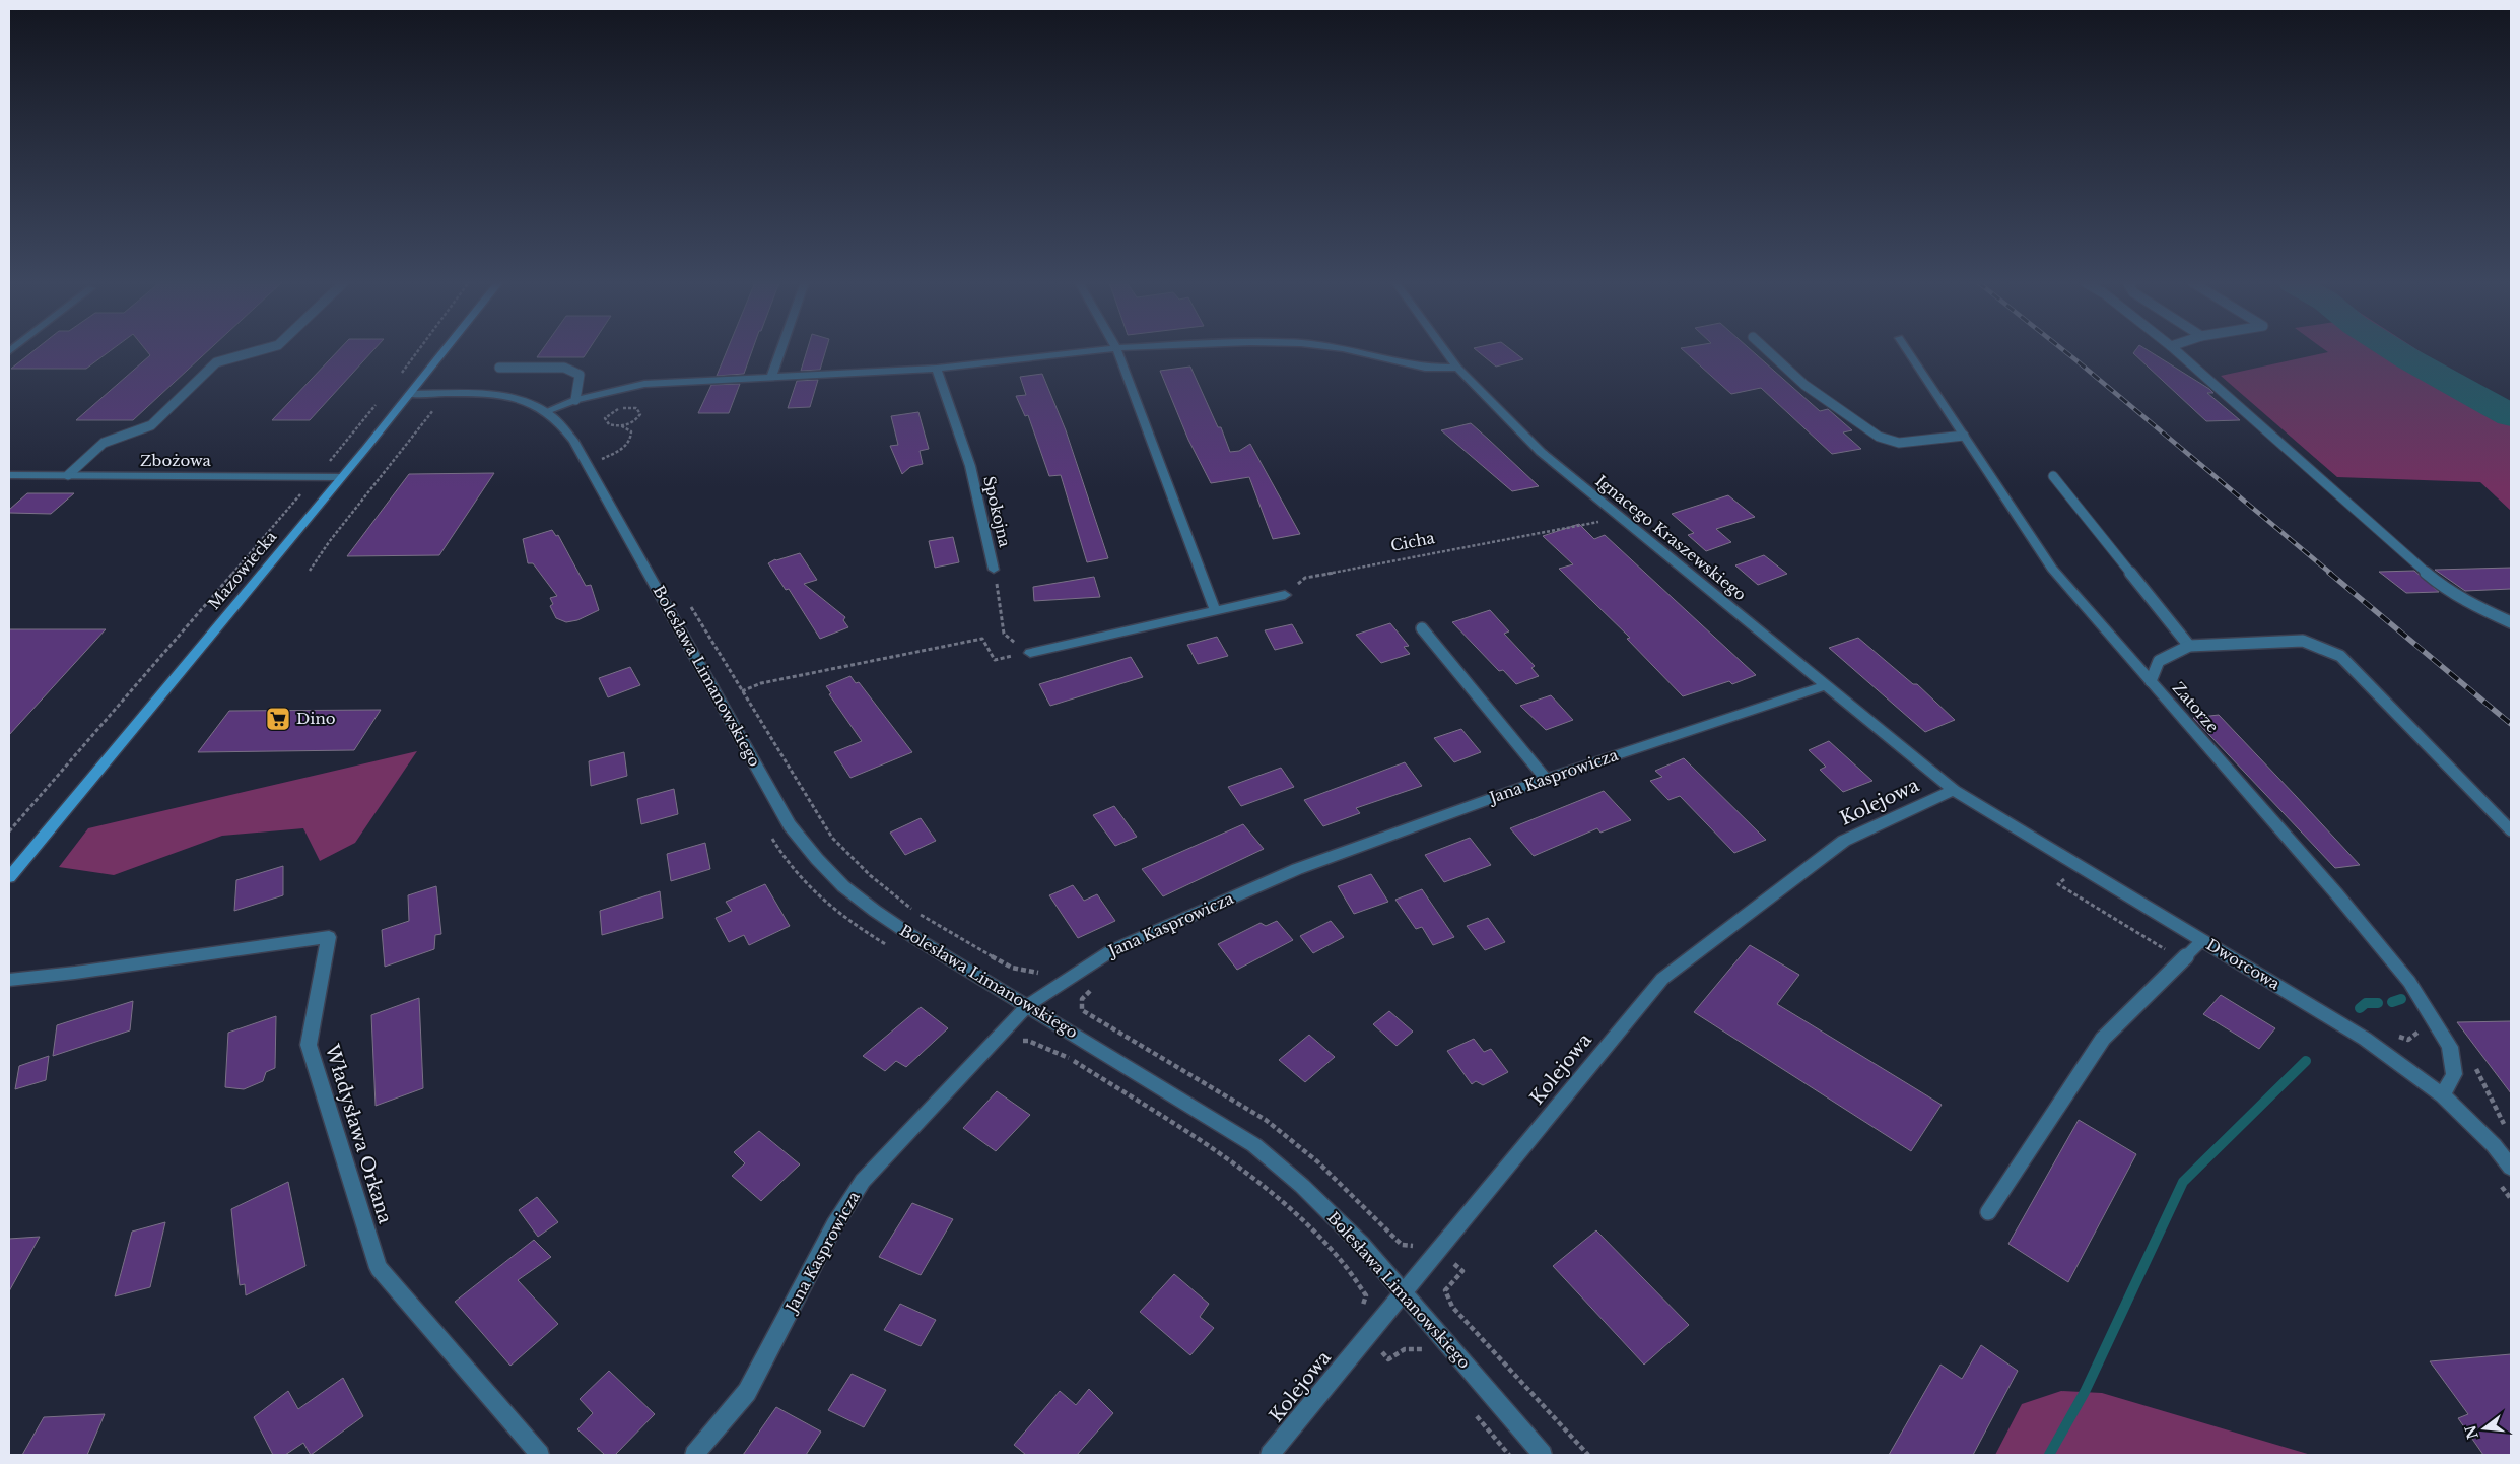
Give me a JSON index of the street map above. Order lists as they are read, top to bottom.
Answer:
{
  "streets": {
    "main road": ["Mazowiecka"],
    "street": [
      "Zbożowa",
      "Spokojna",
      "Ignacego Kraszewskiego",
      "Bolesława Limanowskiego",
      "Zatorze",
      "Jana Kasprowicza",
      "Kolejowa",
      "Dworcowa",
      "Władysława Orkana"
    ],
    "path": ["Cicha"]
  },
  "crossings": [
    ["Zbożowa", "Mazowiecka"],
    ["Ignacego Kraszewskiego", "Cicha"],
    ["Ignacego Kraszewskiego", "Jana Kasprowicza"],
    ["Ignacego Kraszewskiego", "Kolejowa"],
    ["Ignacego Kraszewskiego", "Dworcowa"],
    ["Bolesława Limanowskiego", "Jana Kasprowicza"],
    ["Bolesława Limanowskiego", "Kolejowa"],
    ["Zatorze", "Dworcowa"],
    ["Kolejowa", "Dworcowa"]
  ],
  "places": {
    "supermarket": ["Dino"]
  },
  "north": "left"
}
